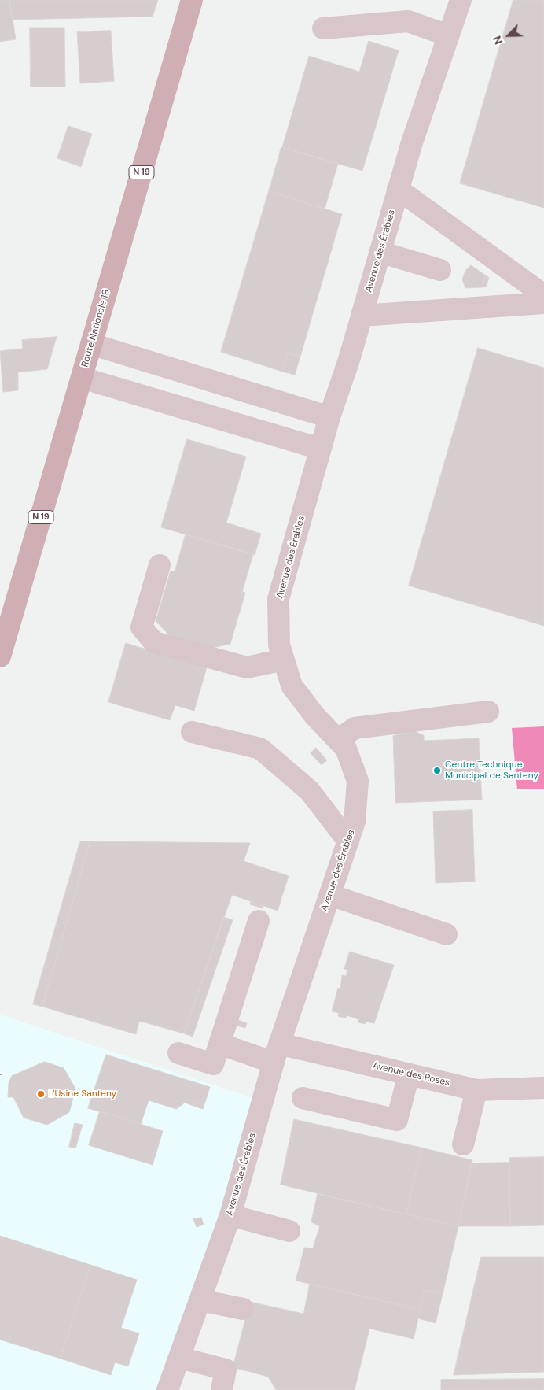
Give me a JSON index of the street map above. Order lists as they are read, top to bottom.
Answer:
{
  "streets": {
    "main road": ["N 19", "Route Nationale 19"],
    "street": ["Avenue des Érables", "Avenue des Roses"]
  },
  "crossings": [
    ["Avenue des Érables", "Avenue des Roses"]
  ],
  "places": ["Centre Technique Municipal de Santeny", "L'Usine Santeny"],
  "north": "bottom left"
}
